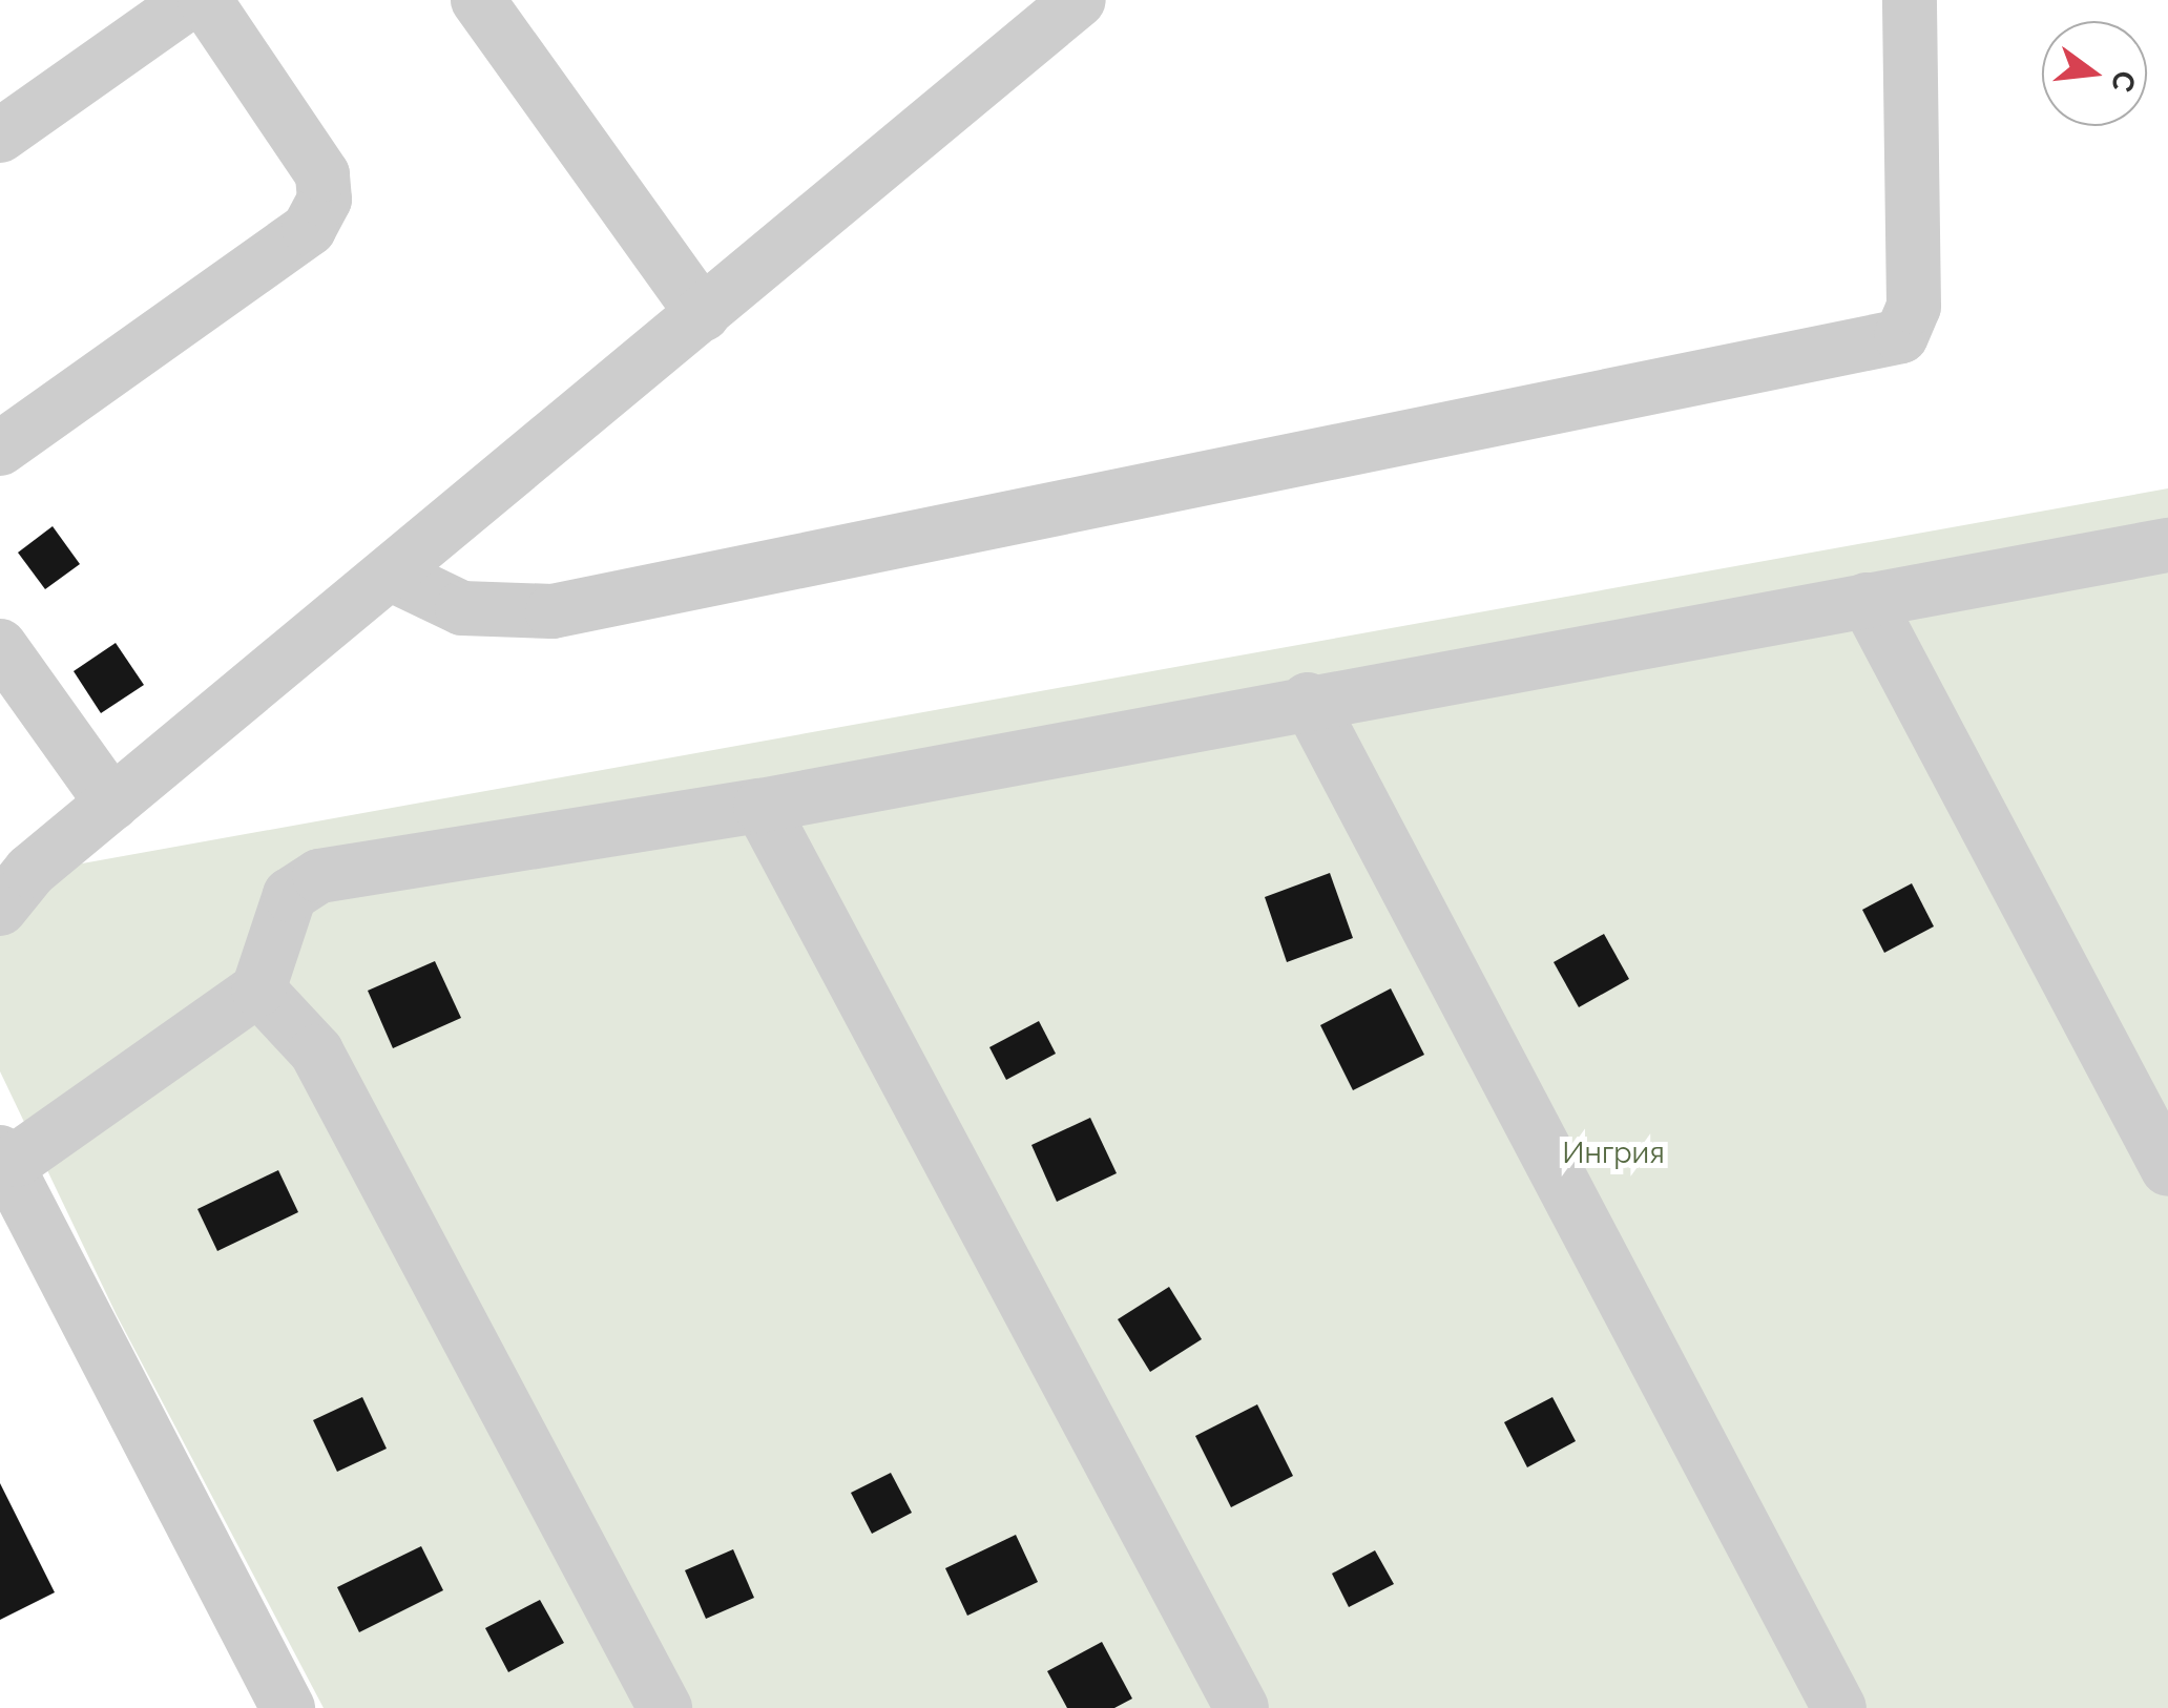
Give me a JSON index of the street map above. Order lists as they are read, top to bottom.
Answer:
{
  "parks": ["Ингрия"],
  "north": "right"
}
